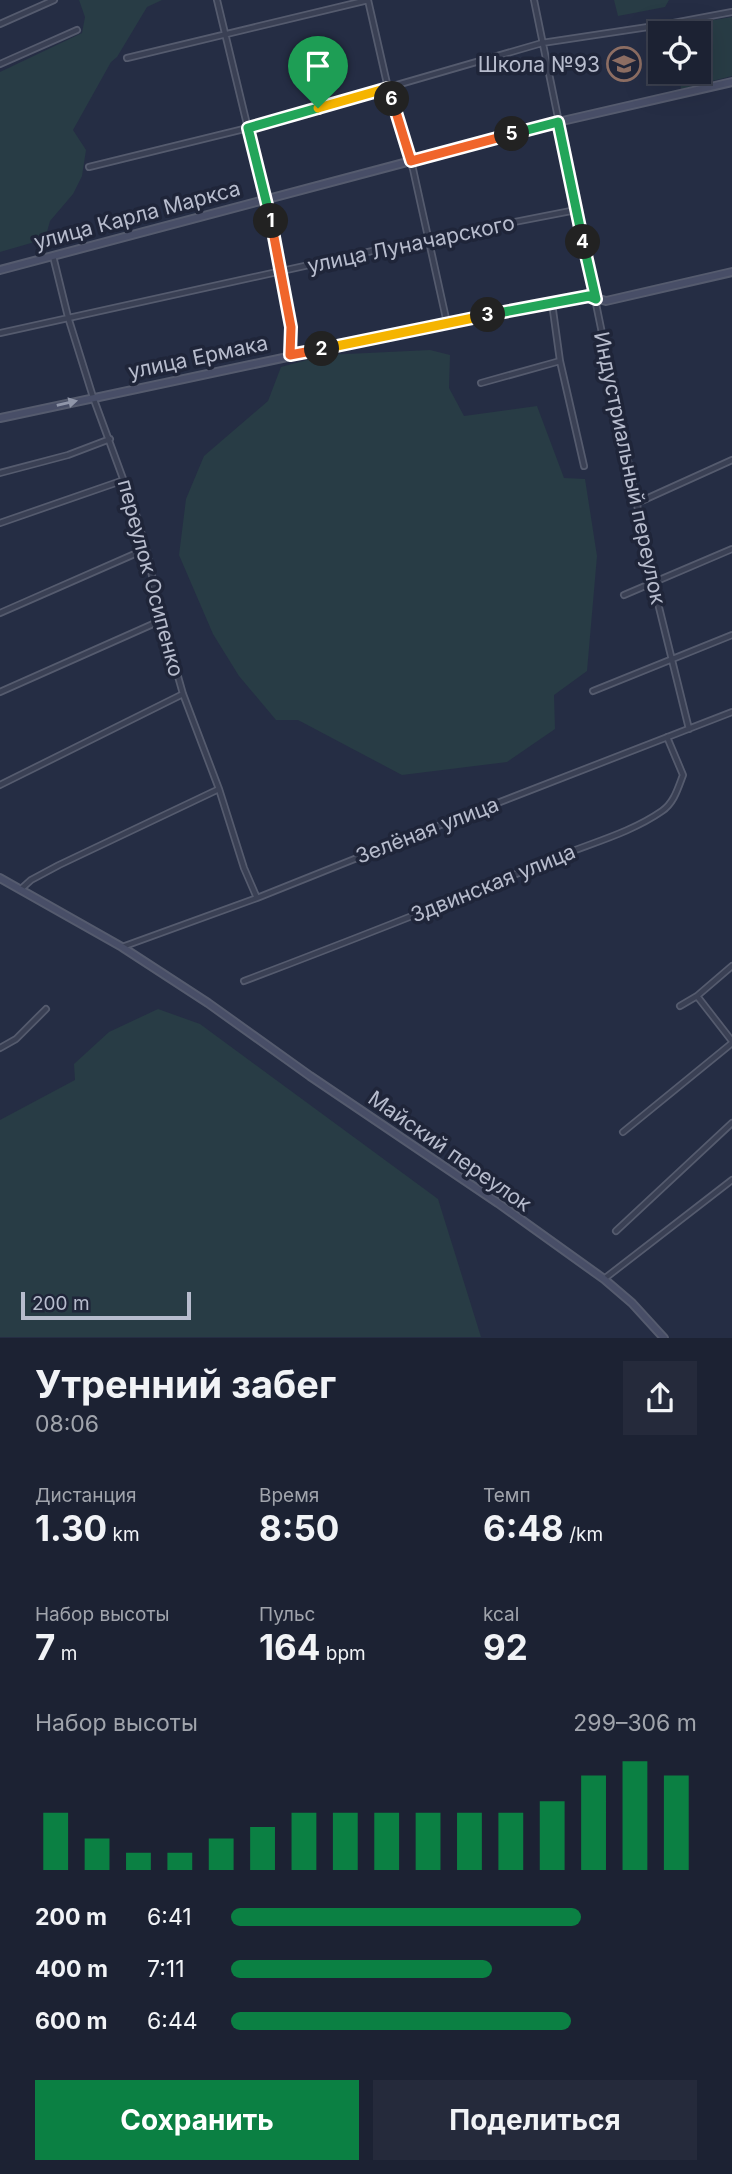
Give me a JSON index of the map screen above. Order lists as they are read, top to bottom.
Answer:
{
  "streets": {
    "main road": ["улица Карла Маркса", "улица Ермака", "Майский переулок"],
    "street": [
      "улица Луначарского",
      "Индустриальный переулок",
      "переулок Осипенко",
      "Зелёная улица",
      "Здвинская улица"
    ]
  },
  "crossings": [
    ["улица Карла Маркса", "Индустриальный переулок"],
    ["улица Карла Маркса", "переулок Осипенко"],
    ["улица Луначарского", "Индустриальный переулок"],
    ["улица Луначарского", "переулок Осипенко"],
    ["улица Ермака", "Индустриальный переулок"],
    ["улица Ермака", "переулок Осипенко"],
    ["Индустриальный переулок", "Зелёная улица"],
    ["переулок Осипенко", "Зелёная улица"],
    ["Зелёная улица", "Здвинская улица"],
    ["Зелёная улица", "Майский переулок"]
  ],
  "places": {
    "school or university": ["Школа №93"]
  },
  "scale_bar": "200 m",
  "page": {
    "pins": [
      "6",
      "5",
      "1",
      "4",
      "3",
      "2"
    ],
    "scale": "200 m",
    "heading": ["Утренний забег", "08:06"],
    "stats": [
      ["Дистанция", "1.30 km"],
      ["Время", "8:50"],
      ["Темп", "6:48 /km"],
      ["Набор высоты", "7 m"],
      ["Пульс", "164 bpm"],
      ["kcal", "92"]
    ],
    "chart": ["Набор высоты", "299–306 m"],
    "list": [
      {
        "name": "200 m",
        "note": "6:41"
      },
      {
        "name": "400 m",
        "note": "7:11"
      },
      {
        "name": "600 m",
        "note": "6:44"
      }
    ],
    "buttons": ["Сохранить", "Поделиться"]
  }
}
